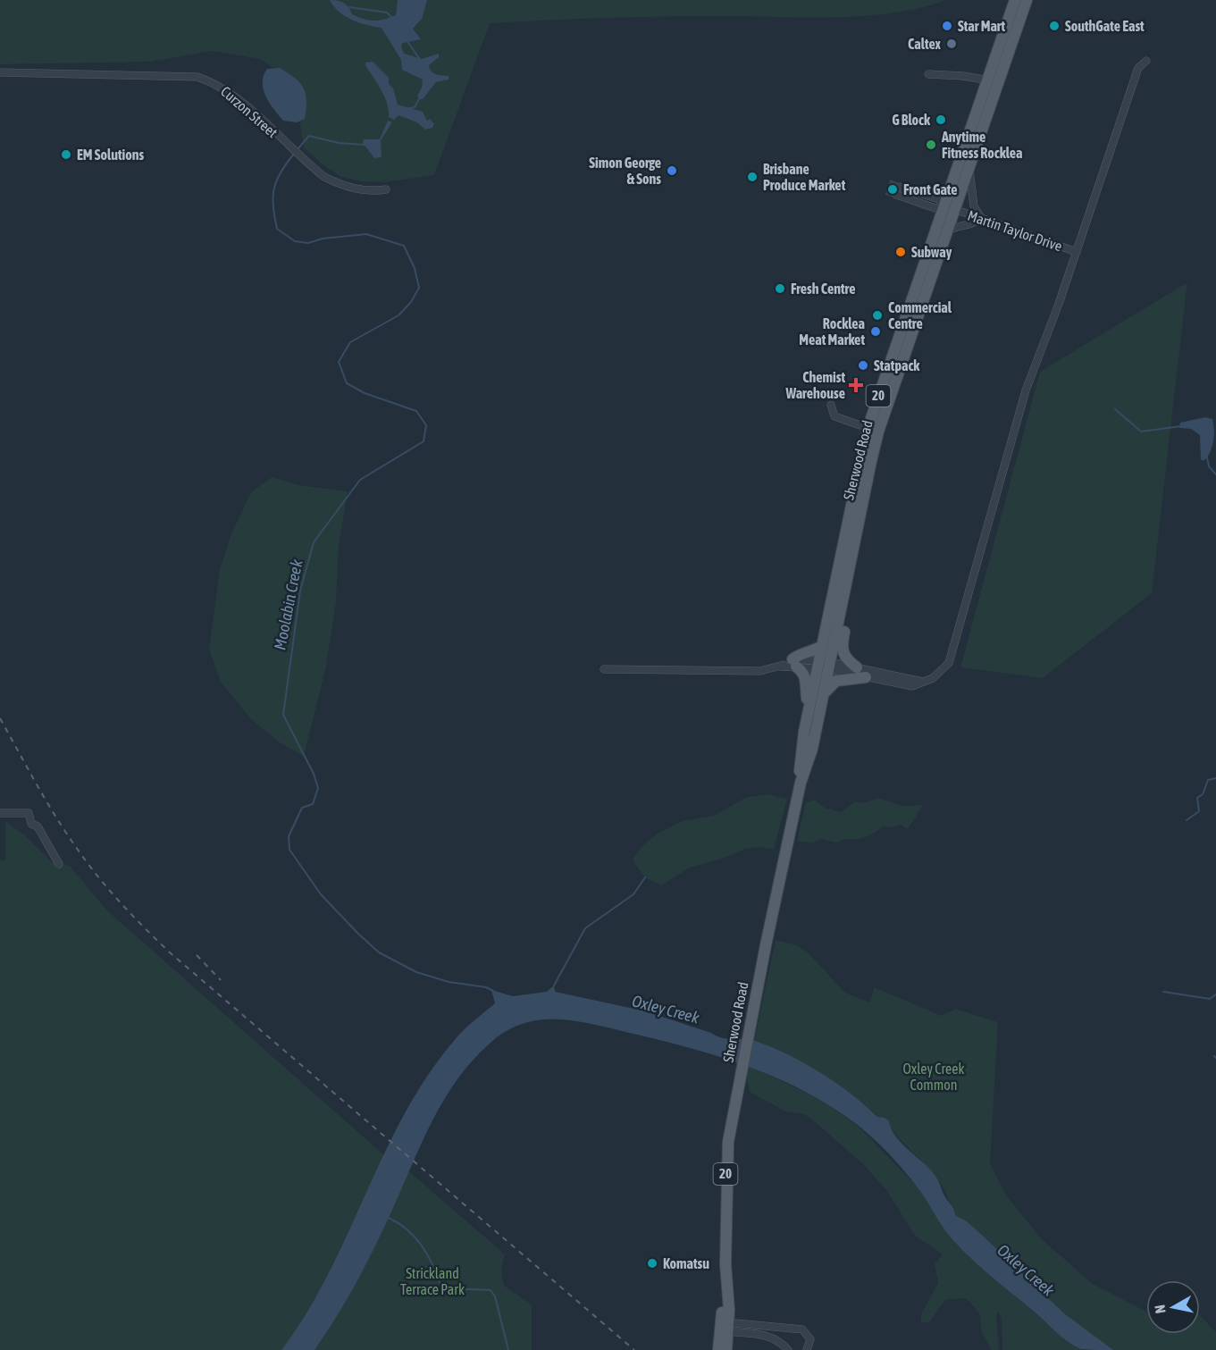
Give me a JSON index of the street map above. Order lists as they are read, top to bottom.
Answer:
{
  "streets": {
    "main road": ["20", "Sherwood Road"],
    "street": ["Curzon Street", "Martin Taylor Drive"]
  },
  "crossings": [
    ["Martin Taylor Drive", "Sherwood Road"]
  ],
  "water": ["Moolabin Creek", "Oxley Creek"],
  "parks": ["Oxley Creek Common", "Strickland Terrace Park"],
  "places": {
    "other": [
      "Star Mart",
      "SouthGate East",
      "Caltex",
      "G Block",
      "Anytime Fitness Rocklea",
      "EM Solutions",
      "Simon George & Sons",
      "Brisbane Produce Market",
      "Front Gate",
      "Subway",
      "Fresh Centre",
      "Commercial Centre",
      "Rocklea Meat Market",
      "Statpack",
      "Komatsu"
    ],
    "health": ["Chemist Warehouse"]
  },
  "north": "left"
}
